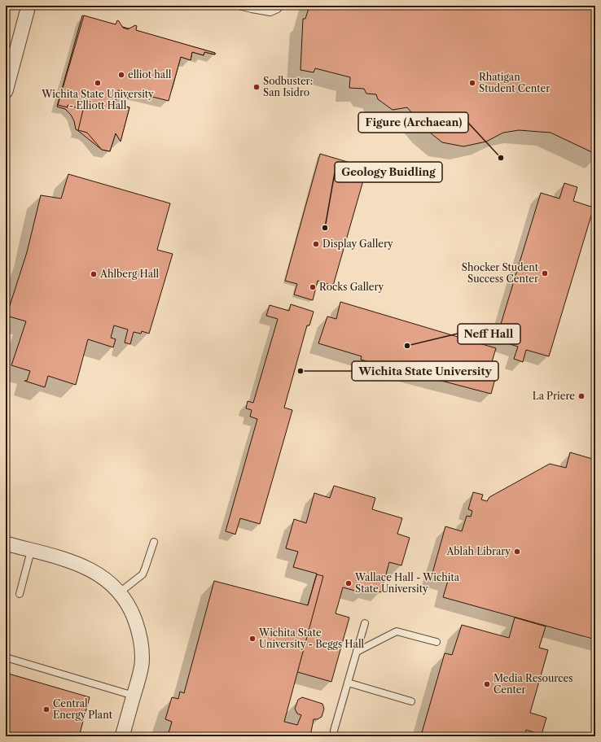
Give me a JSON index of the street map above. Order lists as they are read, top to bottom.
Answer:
{
  "places": [
    "elliot hall",
    "Wichita State University - Elliott Hall",
    "Rhatigan Student Center",
    "Sodbuster: San Isidro",
    "Figure (Archaean)",
    "Geology Buidling",
    "Display Gallery",
    "Shocker Student Success Center",
    "Ahlberg Hall",
    "Rocks Gallery",
    "Neff Hall",
    "Wichita State University",
    "La Priere",
    "Ablah Library",
    "Wallace Hall - Wichita State University",
    "Wichita State University - Beggs Hall",
    "Media Resources Center",
    "Central Energy Plant"
  ]
}
